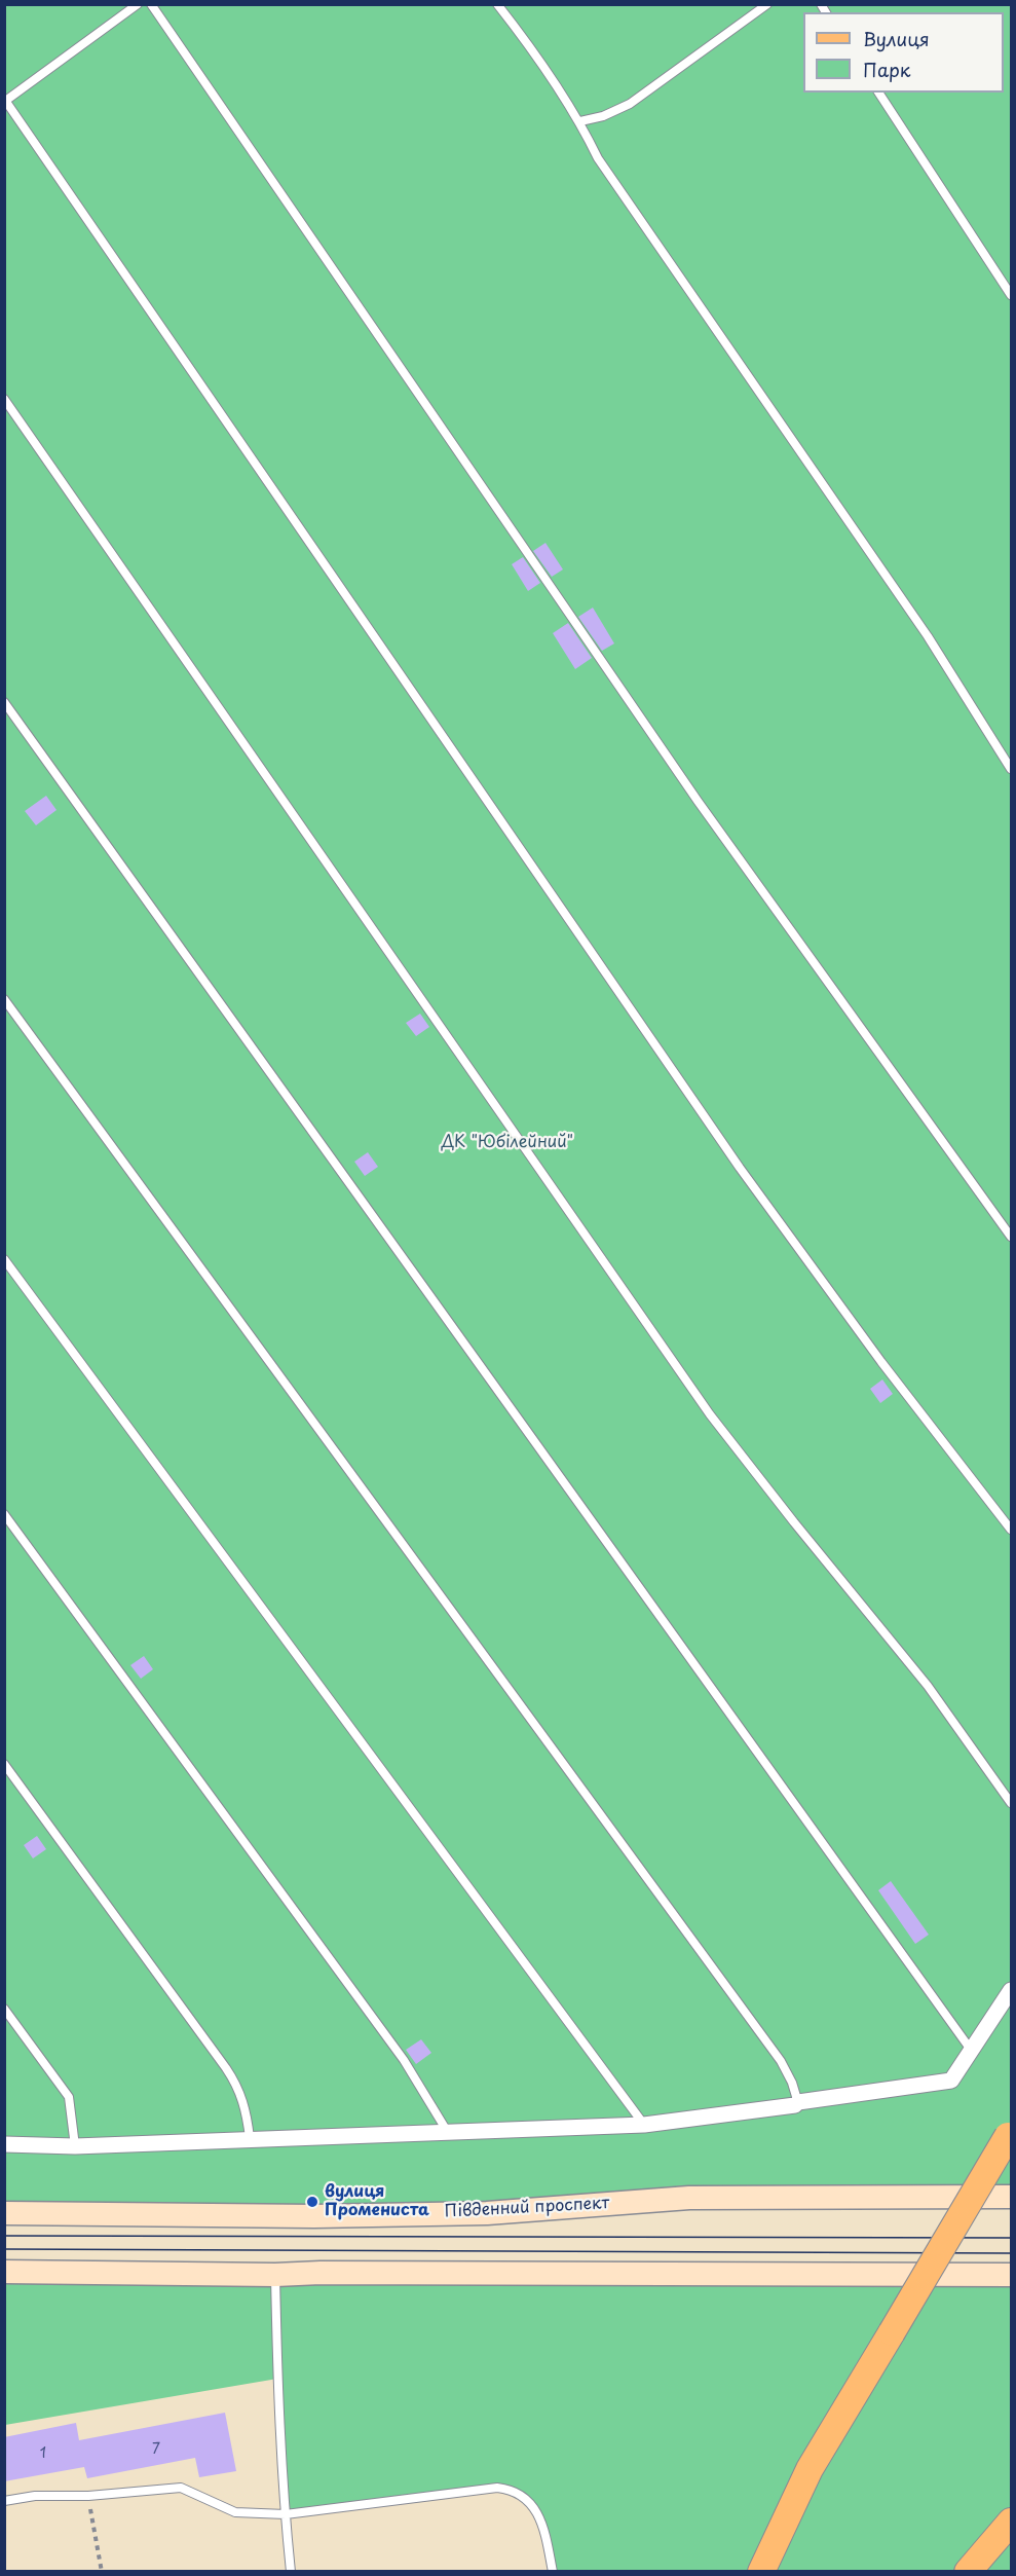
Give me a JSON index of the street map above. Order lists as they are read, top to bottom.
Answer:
{
  "streets": {
    "main road": ["Південний проспект"]
  },
  "parks": ["ДК \"Юбілейний\""],
  "places": ["вулиця Промениста"],
  "house_numbers": ["7", "1"],
  "legend": ["Вулиця", "Парк"]
}
